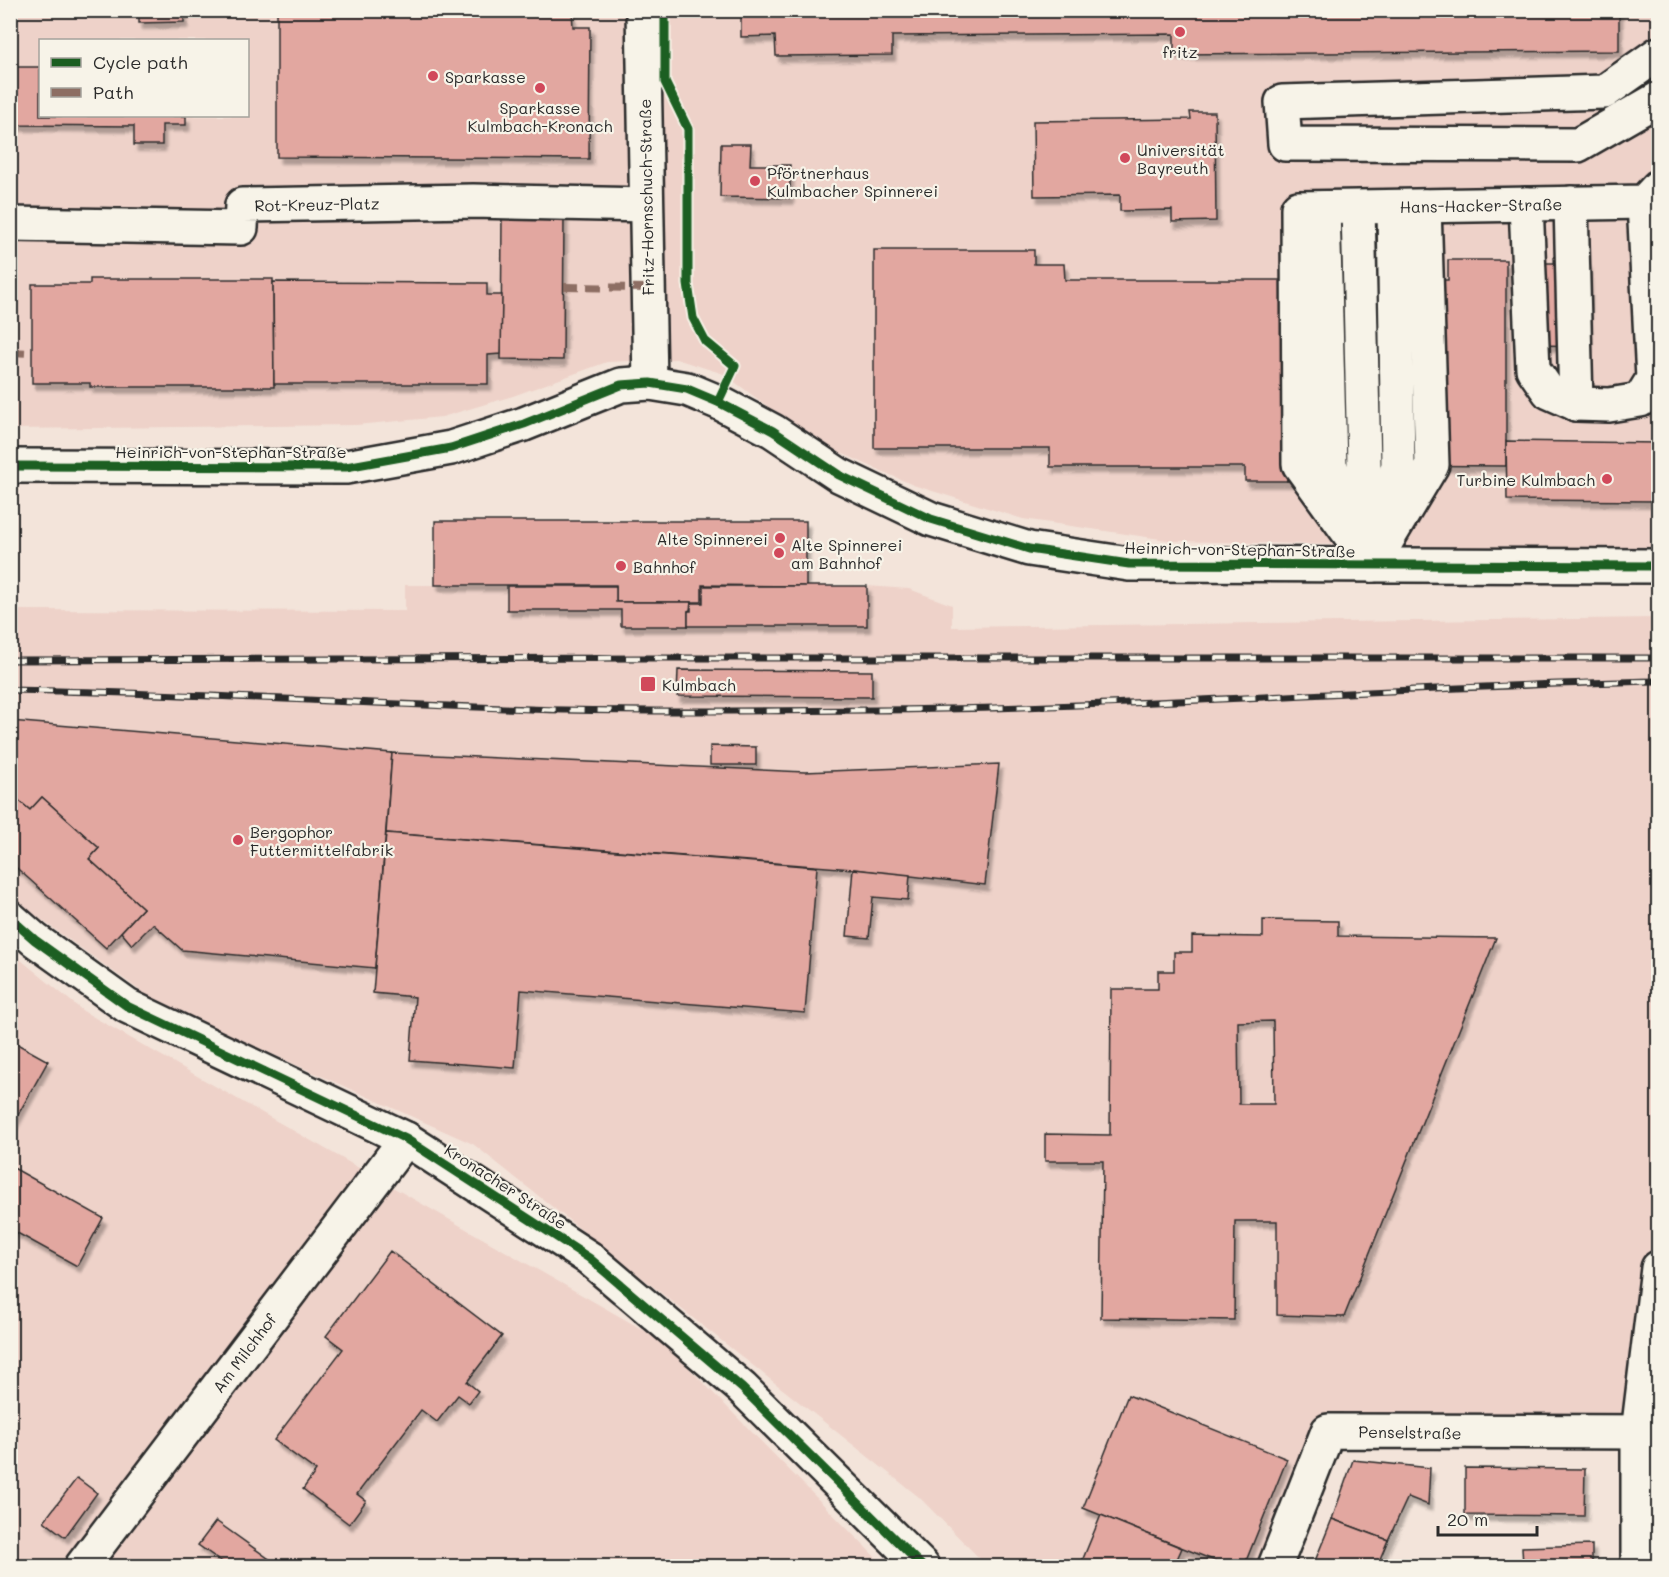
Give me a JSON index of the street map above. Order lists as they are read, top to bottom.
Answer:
{
  "streets": {
    "street": [
      "Fritz-Hornschuch-Straße",
      "Rot-Kreuz-Platz",
      "Hans-Hacker-Straße",
      "Heinrich-von-Stephan-Straße",
      "Kronacher Straße",
      "Am Milchhof",
      "Penselstraße"
    ]
  },
  "crossings": [
    ["Fritz-Hornschuch-Straße", "Rot-Kreuz-Platz"],
    ["Fritz-Hornschuch-Straße", "Heinrich-von-Stephan-Straße"],
    ["Hans-Hacker-Straße", "Heinrich-von-Stephan-Straße"],
    ["Kronacher Straße", "Am Milchhof"]
  ],
  "places": {
    "other": [
      "fritz",
      "Sparkasse",
      "Sparkasse Kulmbach-Kronach",
      "Universität Bayreuth",
      "Pförtnerhaus Kulmbacher Spinnerei",
      "Turbine Kulmbach",
      "Alte Spinnerei",
      "Alte Spinnerei am Bahnhof",
      "Bahnhof",
      "Bergophor Futtermittelfabrik"
    ],
    "transit": ["Kulmbach"]
  },
  "legend": ["Cycle path", "Path"],
  "scale_bar": "20 m"
}
